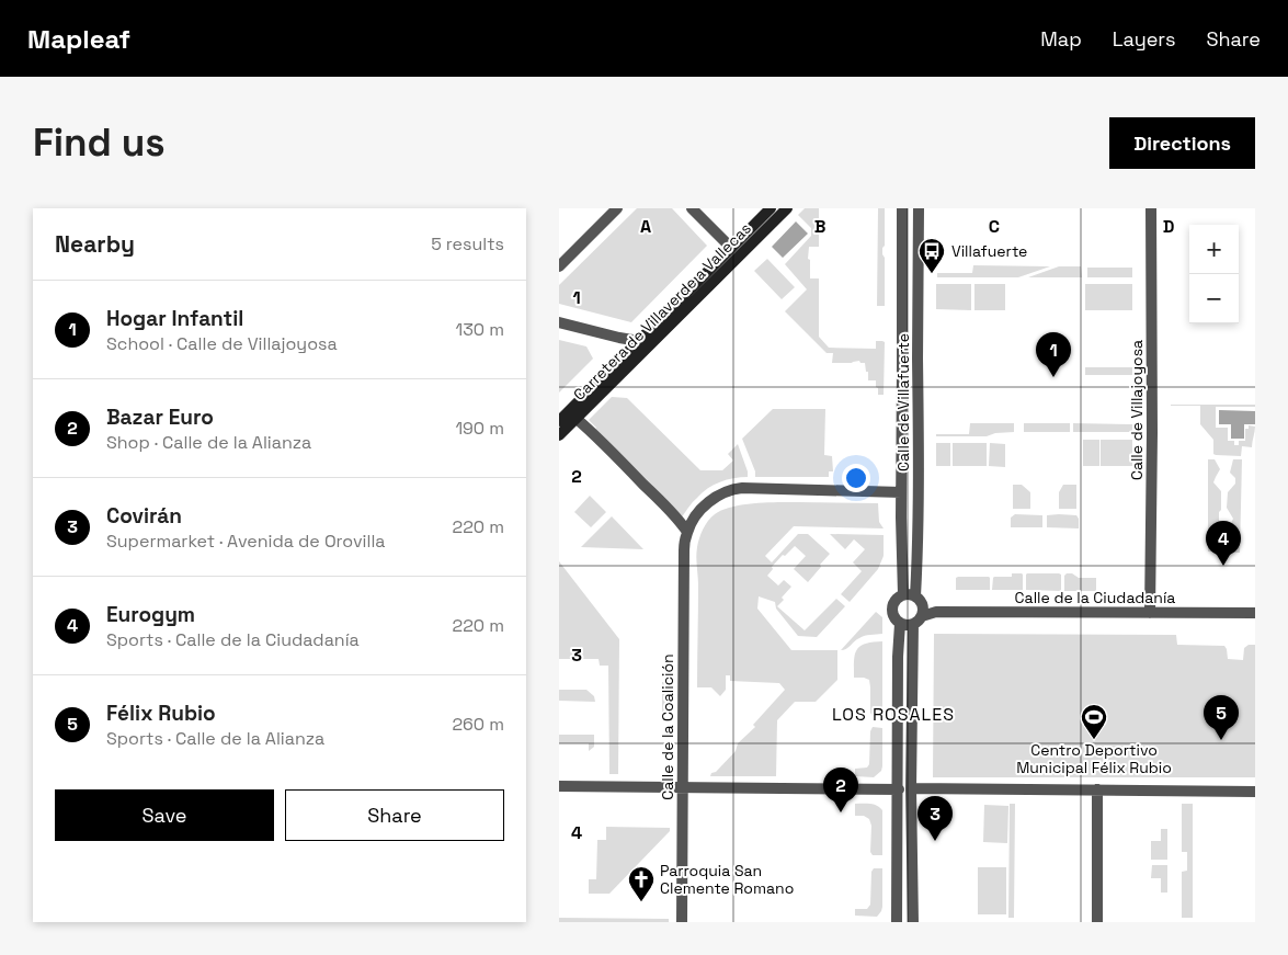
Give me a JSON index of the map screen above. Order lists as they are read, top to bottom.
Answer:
{
  "streets": {
    "main road": ["Carretera de Villaverde a Vallecas"],
    "street": [
      "Calle de Villafuerte",
      "Calle de Villajoyosa",
      "Calle de la Ciudadanía",
      "Calle de la Coalición"
    ]
  },
  "crossings": [
    ["Calle de Villafuerte", "Calle de la Ciudadanía"],
    ["Calle de Villafuerte", "Calle de la Coalición"],
    ["Calle de Villajoyosa", "Calle de la Ciudadanía"]
  ],
  "districts": ["LOS ROSALES"],
  "places": {
    "bus stop": ["Villafuerte"],
    "sports": ["Centro Deportivo Municipal Félix Rubio"],
    "church": ["Parroquia San Clemente Romano"]
  },
  "page": {
    "header": "Mapleaf",
    "nav": ["Map", "Layers", "Share"],
    "buttons": [
      "Directions",
      ["Save", "Share"]
    ],
    "title": "Find us",
    "heading": ["Nearby", "5 results"],
    "map_buttons": ["+", "−"],
    "list": [
      {
        "mark": "1",
        "name": "Hogar Infantil",
        "note": "School · Calle de Villajoyosa",
        "value": "130 m"
      },
      {
        "mark": "2",
        "name": "Bazar Euro",
        "note": "Shop · Calle de la Alianza",
        "value": "190 m"
      },
      {
        "mark": "3",
        "name": "Covirán",
        "note": "Supermarket · Avenida de Orovilla",
        "value": "220 m"
      },
      {
        "mark": "4",
        "name": "Eurogym",
        "note": "Sports · Calle de la Ciudadanía",
        "value": "220 m"
      },
      {
        "mark": "5",
        "name": "Félix Rubio",
        "note": "Sports · Calle de la Alianza",
        "value": "260 m"
      }
    ],
    "pins": [
      "1",
      "4",
      "5",
      "2",
      "3"
    ]
  },
  "grid": {
    "columns": [
      "A",
      "B",
      "C",
      "D"
    ],
    "rows": [
      "1",
      "2",
      "3",
      "4"
    ]
  }
}
